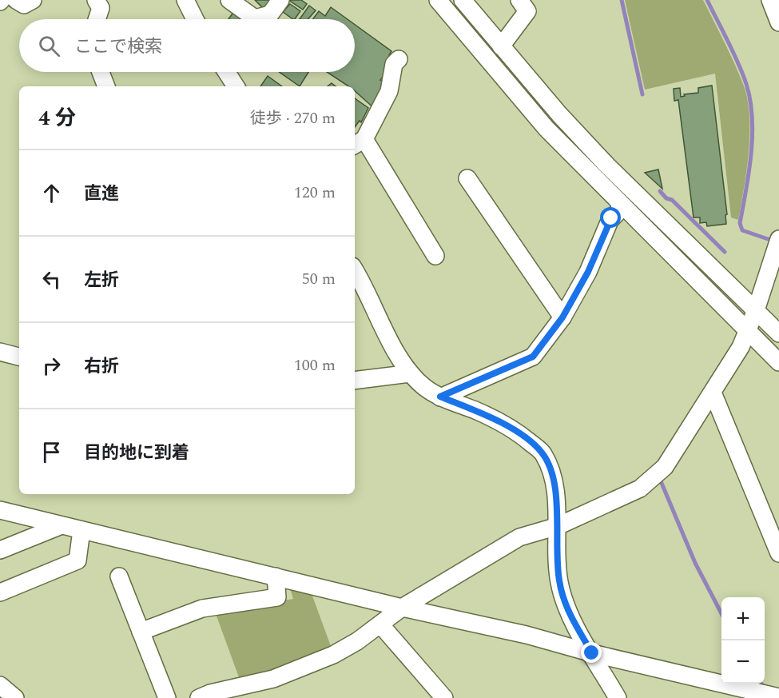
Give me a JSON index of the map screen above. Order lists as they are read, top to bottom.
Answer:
{
  "page": {
    "search": "ここで検索",
    "heading": ["4 分", "徒歩 · 270 m"],
    "list": [
      ["直進", "120 m"],
      ["左折", "50 m"],
      ["右折", "100 m"],
      "目的地に到着"
    ],
    "map_buttons": ["+", "−"]
  }
}
